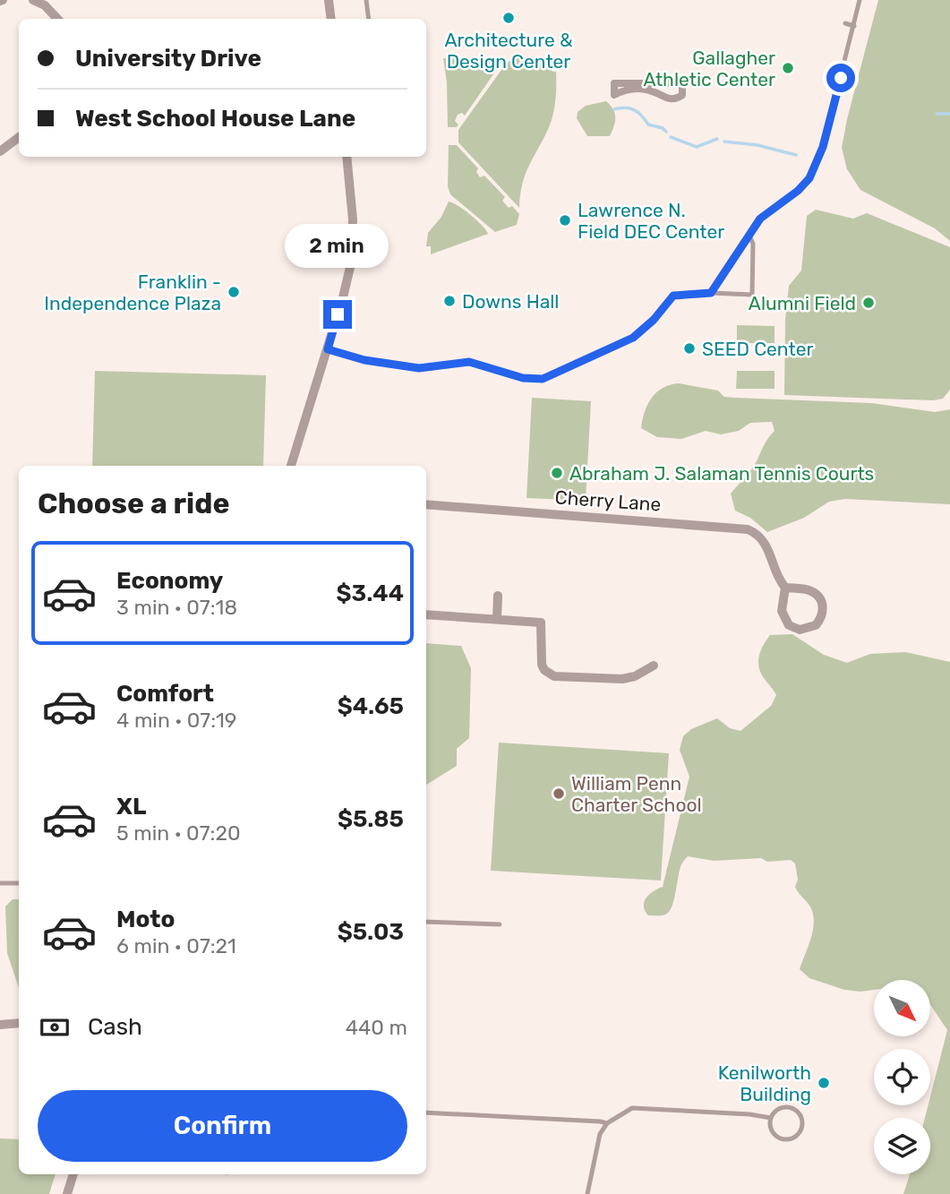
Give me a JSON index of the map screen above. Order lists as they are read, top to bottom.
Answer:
{
  "streets": {
    "street": ["Cherry Lane"]
  },
  "places": [
    "Architecture & Design Center",
    "Gallagher Athletic Center",
    "Lawrence N. Field DEC Center",
    "Franklin - Independence Plaza",
    "Downs Hall",
    "Alumni Field",
    "SEED Center",
    "Abraham J. Salaman Tennis Courts",
    "William Penn Charter School",
    "Kenilworth Building"
  ],
  "north": "bottom right",
  "page": {
    "banner": ["University Drive", "West School House Lane"],
    "bubble": "2 min",
    "heading": "Choose a ride",
    "list": [
      {
        "name": "Economy",
        "note": "3 min · 07:18",
        "value": "$3.44"
      },
      {
        "name": "Comfort",
        "note": "4 min · 07:19",
        "value": "$4.65"
      },
      {
        "name": "XL",
        "note": "5 min · 07:20",
        "value": "$5.85"
      },
      {
        "name": "Moto",
        "note": "6 min · 07:21",
        "value": "$5.03"
      }
    ],
    "pay": ["Cash", "440 m"],
    "buttons": "Confirm"
  }
}
